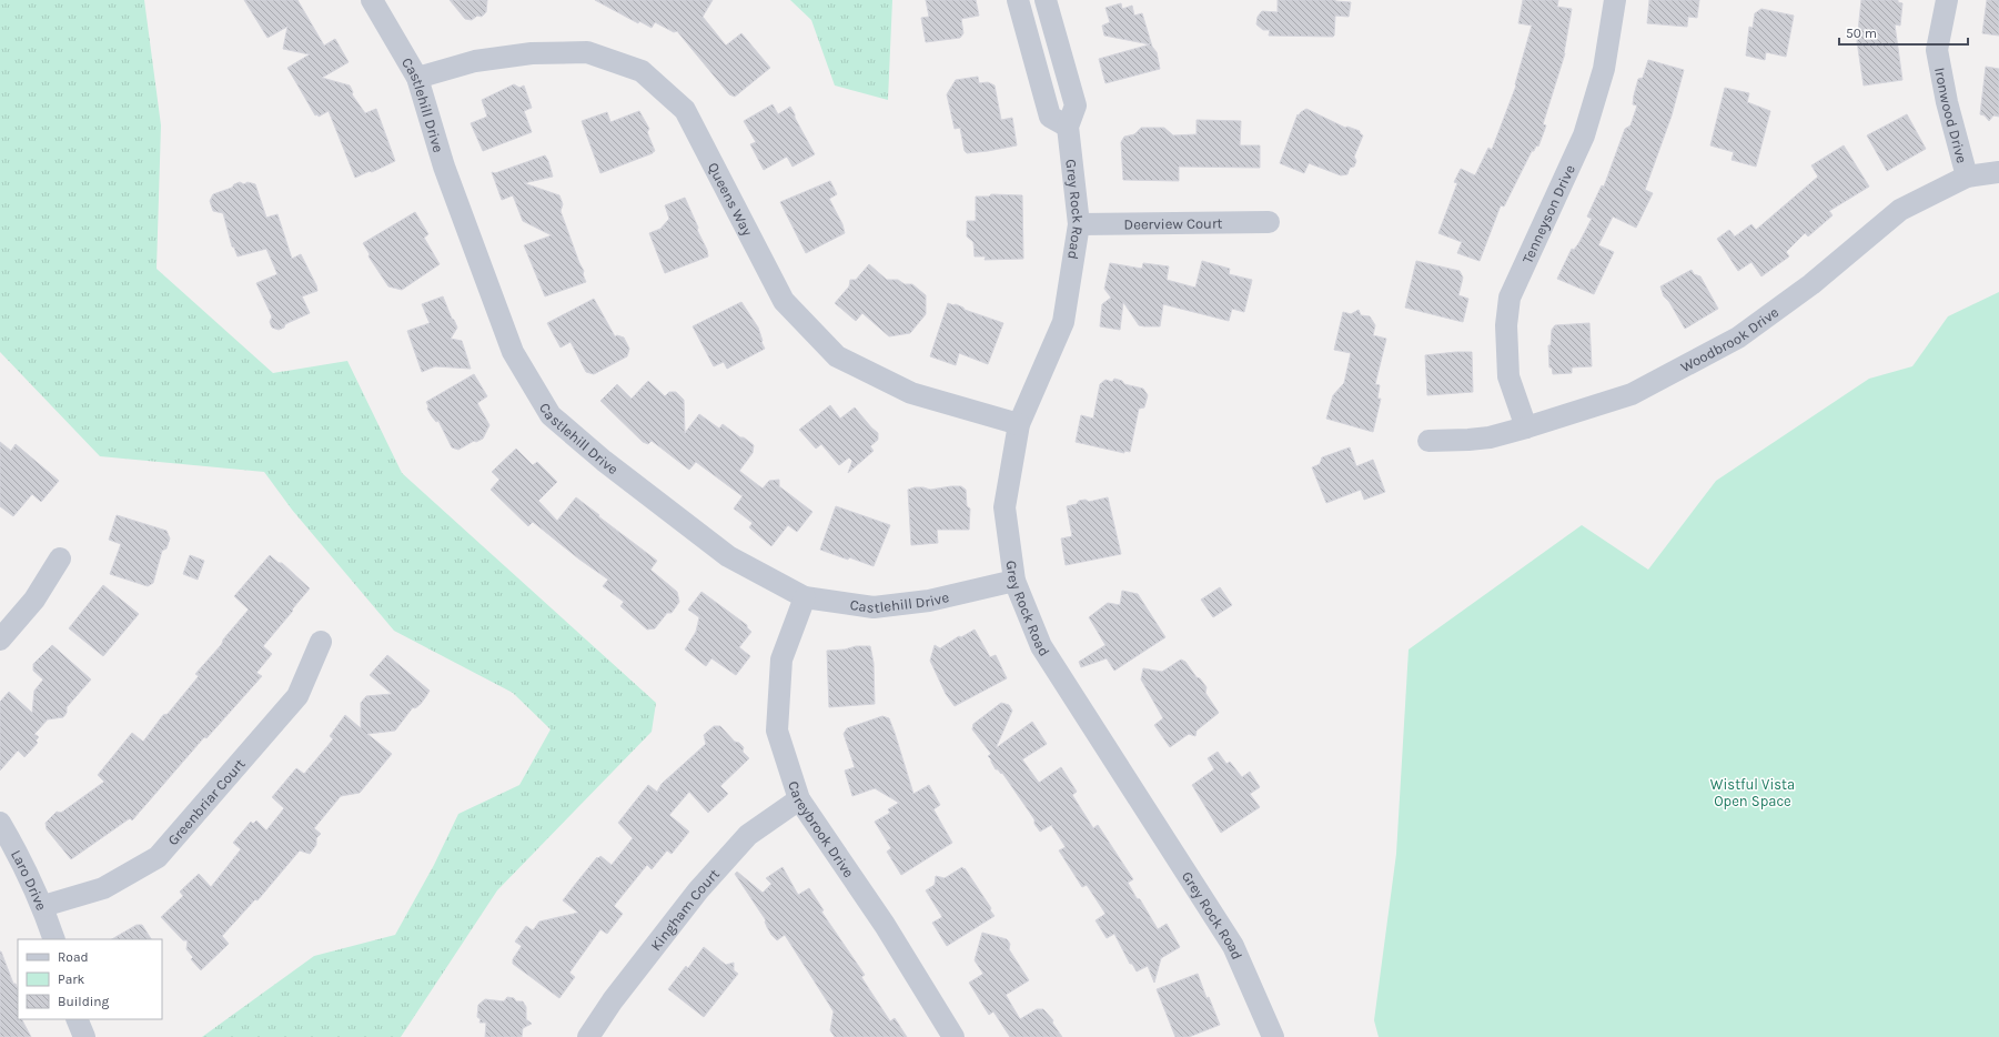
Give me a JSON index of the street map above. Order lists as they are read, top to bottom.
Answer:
{
  "streets": {
    "street": [
      "Castlehill Drive",
      "Ironwood Drive",
      "Queens Way",
      "Grey Rock Road",
      "Tenneyson Drive",
      "Deerview Court",
      "Woodbrook Drive",
      "Greenbriar Court",
      "Careybrook Drive",
      "Laro Drive",
      "Kingham Court"
    ]
  },
  "crossings": [
    ["Castlehill Drive", "Queens Way"],
    ["Castlehill Drive", "Grey Rock Road"],
    ["Castlehill Drive", "Careybrook Drive"],
    ["Ironwood Drive", "Woodbrook Drive"],
    ["Queens Way", "Grey Rock Road"],
    ["Grey Rock Road", "Deerview Court"],
    ["Tenneyson Drive", "Woodbrook Drive"],
    ["Greenbriar Court", "Laro Drive"],
    ["Careybrook Drive", "Kingham Court"]
  ],
  "parks": ["Wistful Vista Open Space"],
  "legend": ["Road", "Park", "Building"],
  "scale_bar": "50 m"
}
